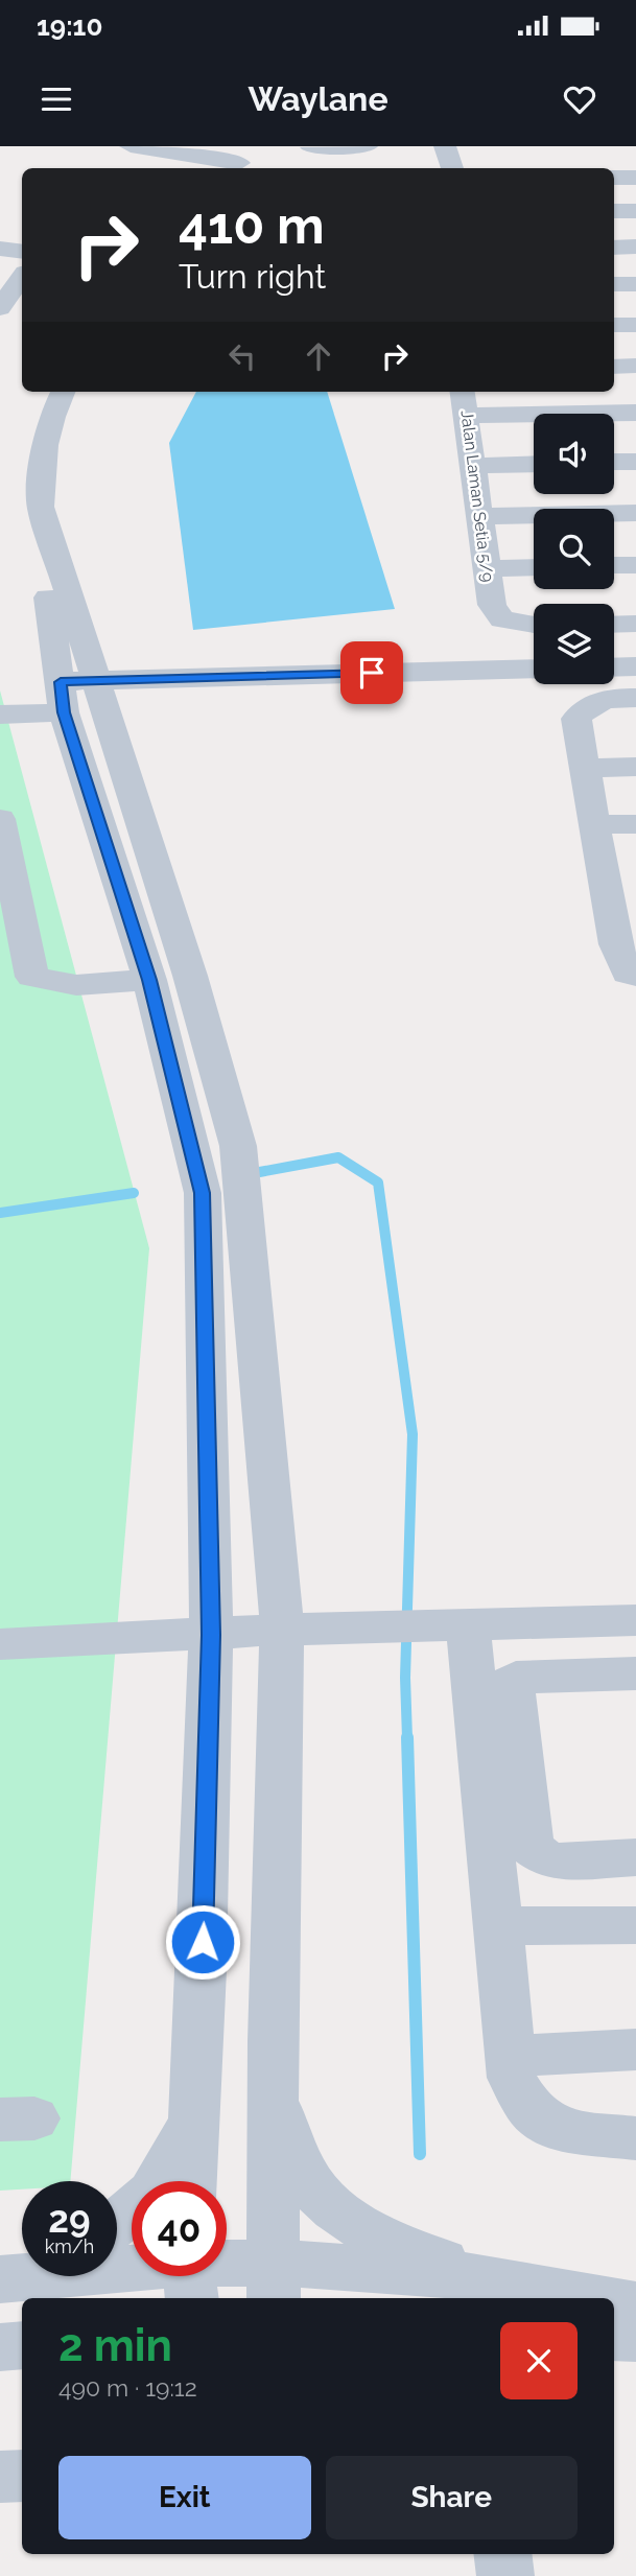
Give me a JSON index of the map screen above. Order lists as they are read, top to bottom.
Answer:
{
  "streets": {
    "street": ["Jalan Laman Setia 5/9"]
  },
  "page": {
    "status": "19:10",
    "header": "Waylane",
    "turn": ["410 m", "Turn right"],
    "speed": "29 km/h",
    "limit": "40",
    "heading": ["2 min", "490 m · 19:12"],
    "buttons": ["Exit", "Share"]
  }
}
